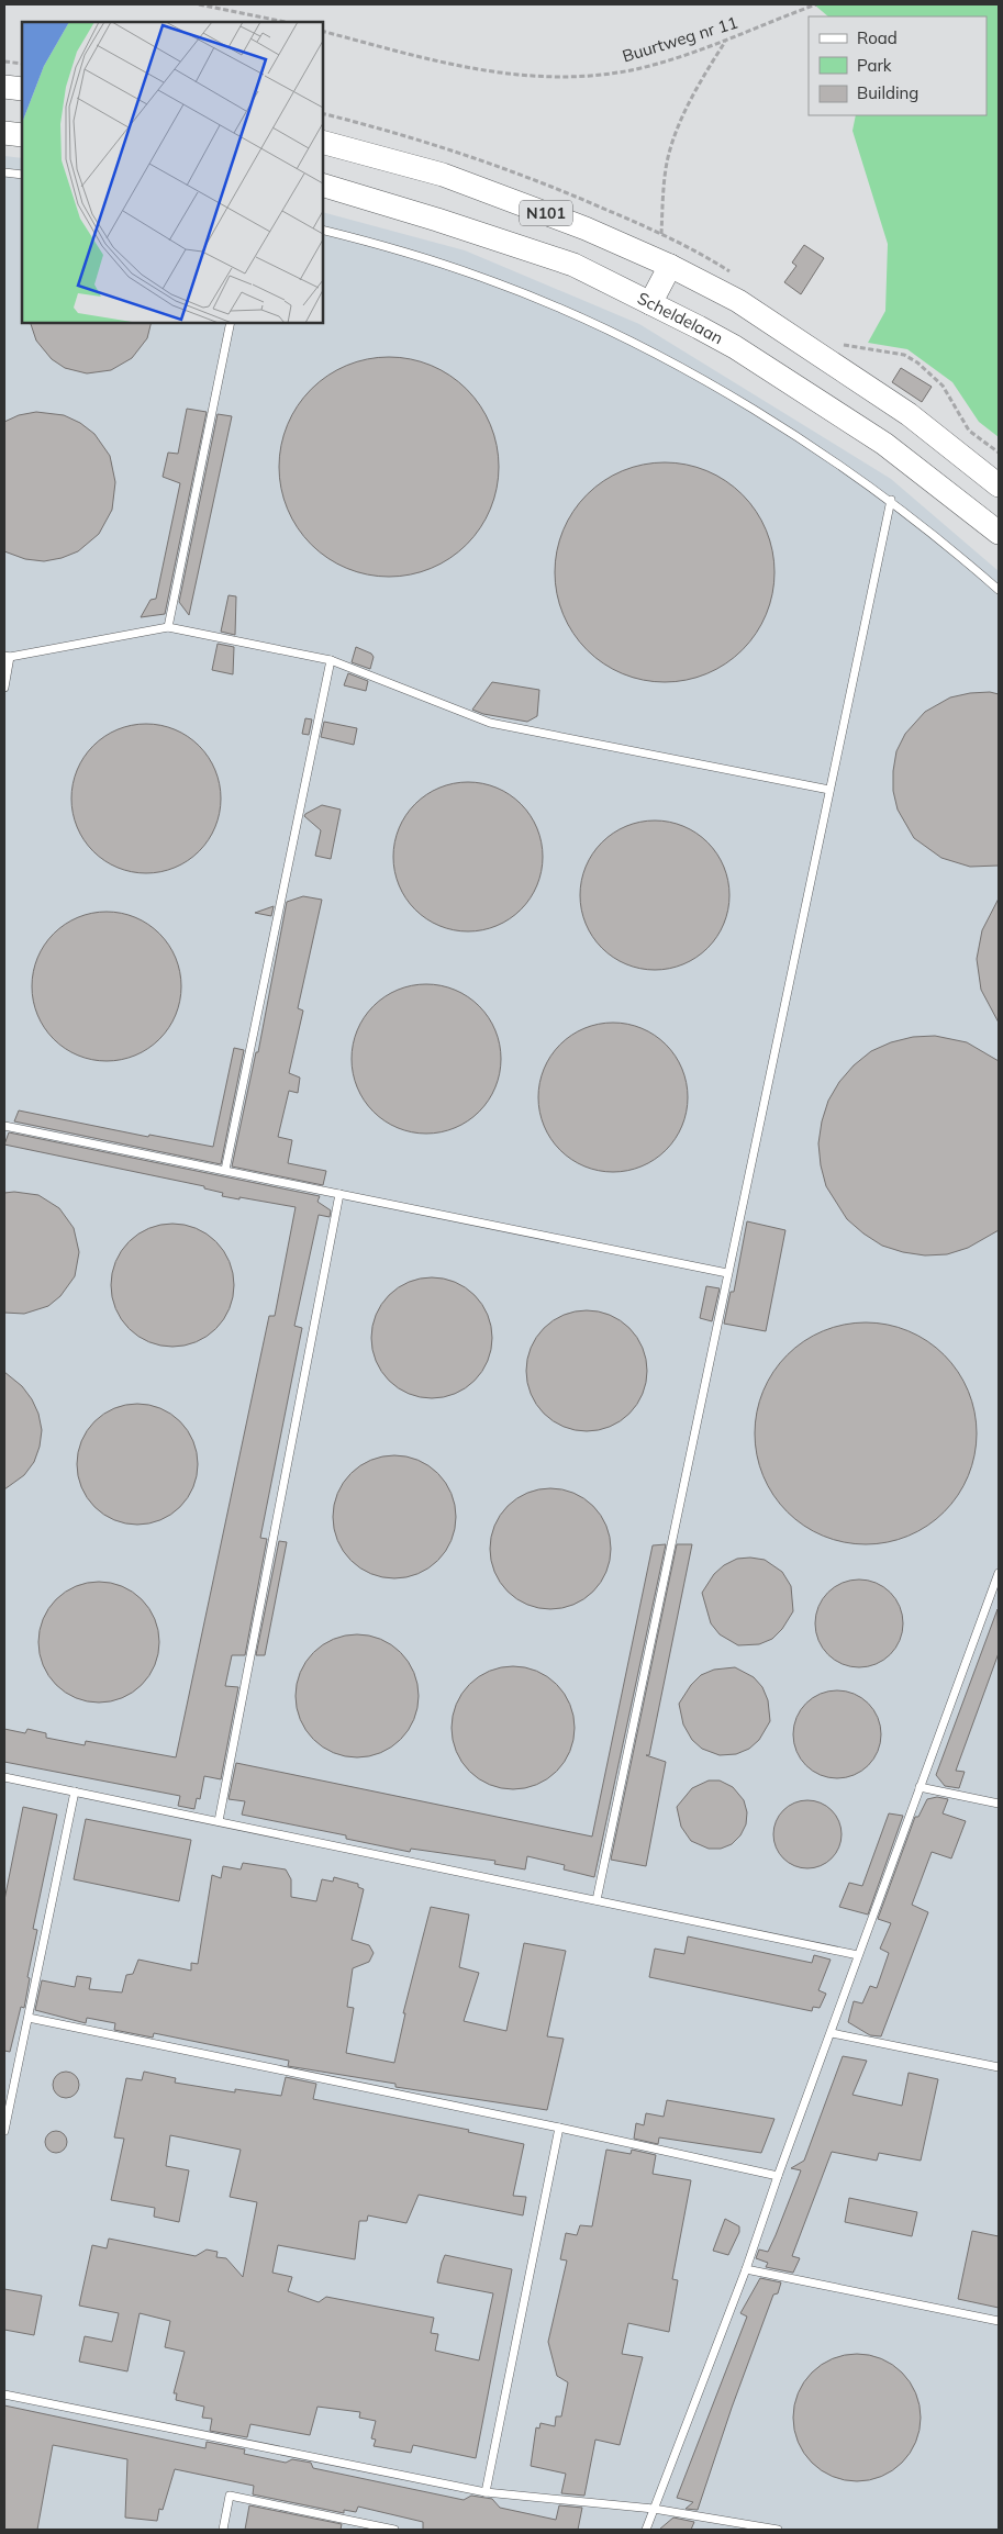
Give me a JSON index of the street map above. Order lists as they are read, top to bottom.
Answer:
{
  "streets": {
    "main road": ["N101", "Scheldelaan"],
    "path": ["Buurtweg nr 11"]
  },
  "legend": ["Road", "Park", "Building"]
}
